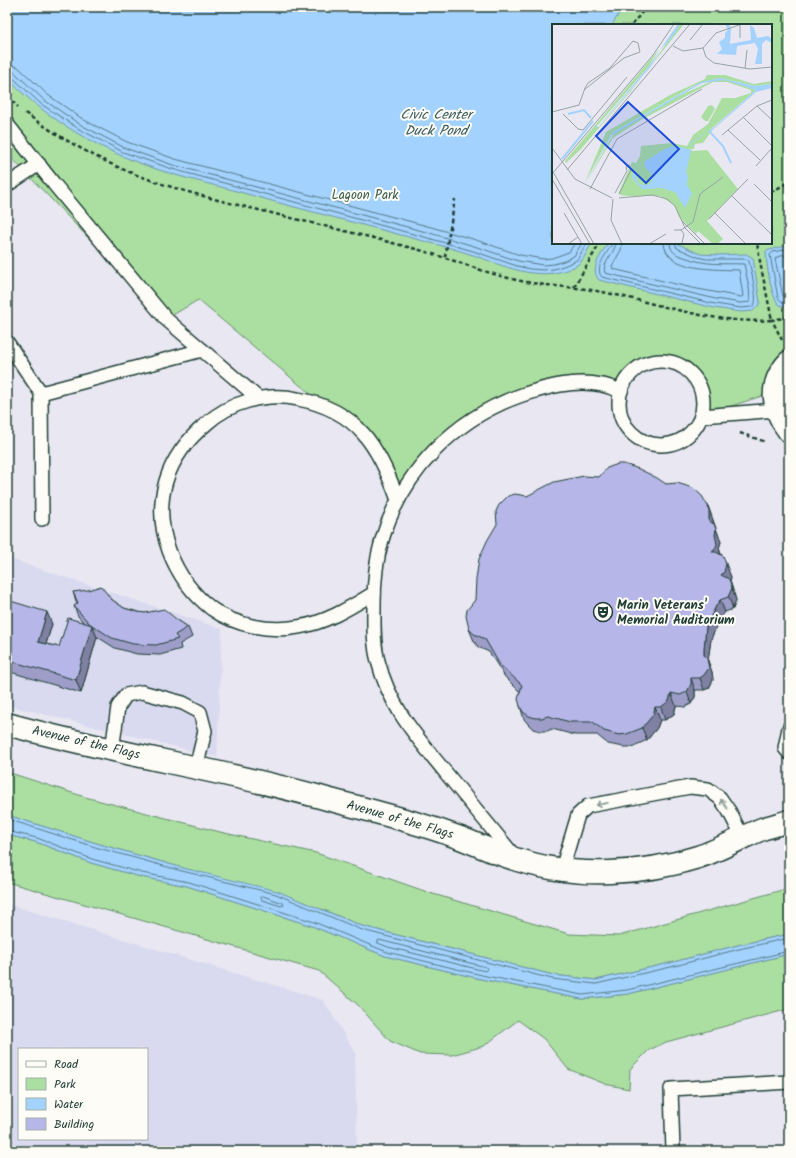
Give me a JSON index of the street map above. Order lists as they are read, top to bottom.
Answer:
{
  "streets": {
    "street": ["Avenue of the Flags"]
  },
  "water": ["Civic Center Duck Pond"],
  "parks": ["Lagoon Park"],
  "places": {
    "theatre": ["Marin Veterans' Memorial Auditorium"]
  },
  "legend": [
    "Road",
    "Park",
    "Water",
    "Building"
  ]
}
